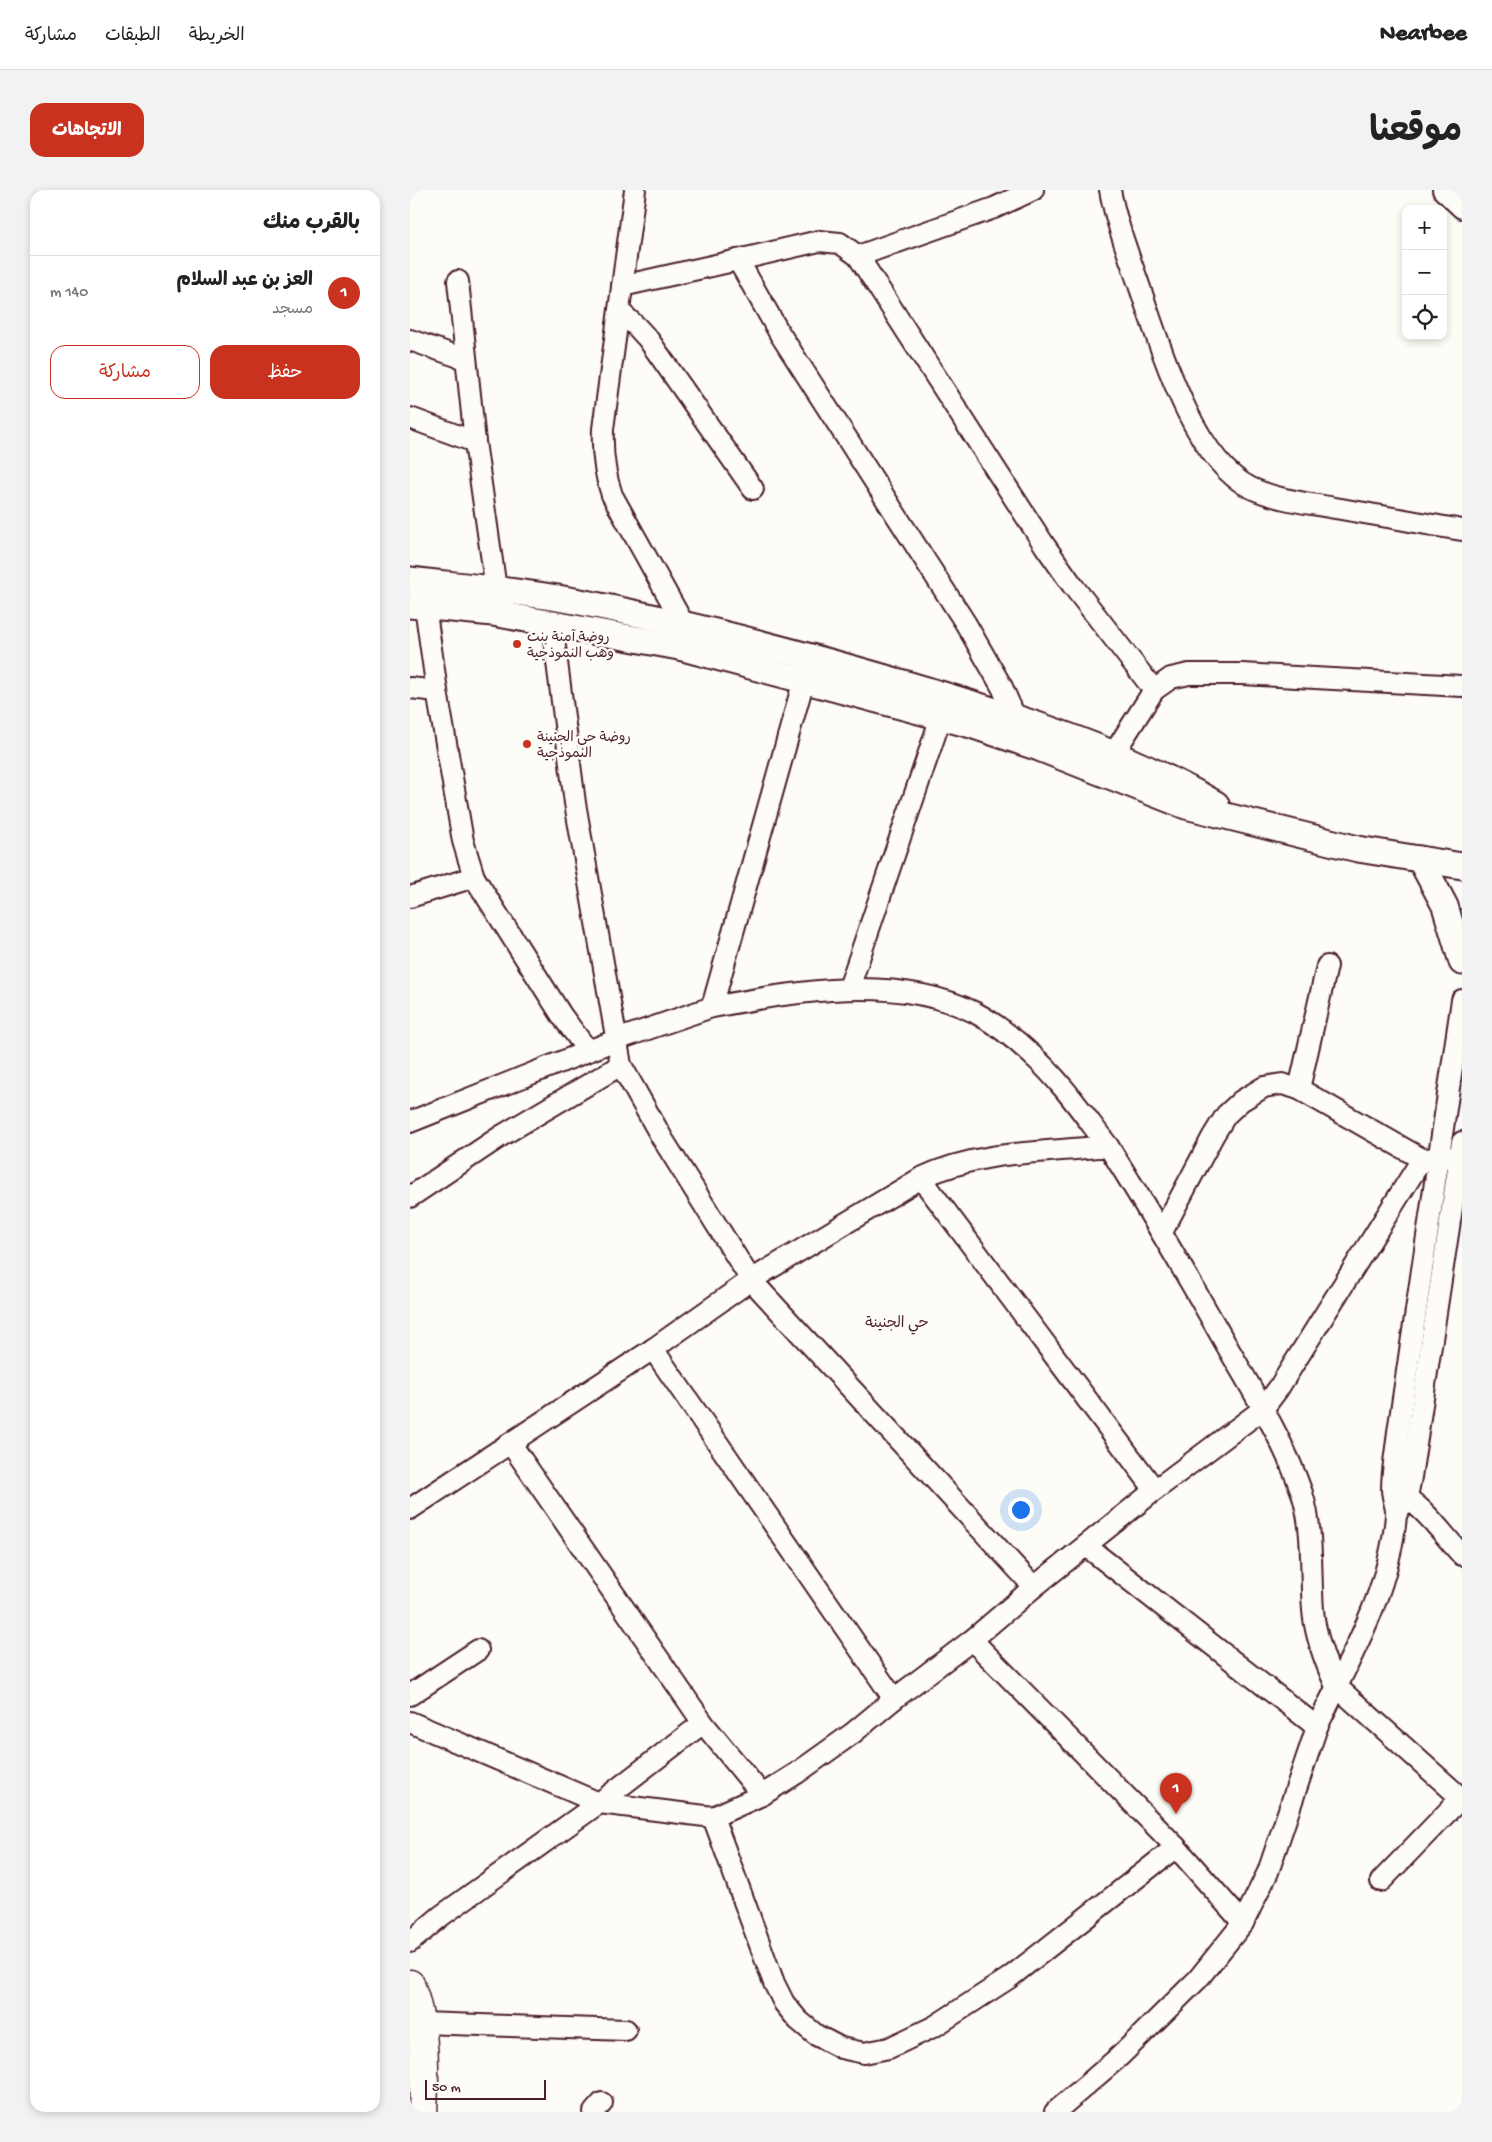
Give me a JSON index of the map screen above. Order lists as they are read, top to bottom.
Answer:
{
  "districts": ["حي الجنينة"],
  "places": ["روضة آمنة بنت وهب النموذجية", "روضة حي الجنينة النموذجية"],
  "scale_bar": "50 m",
  "page": {
    "header": "Nearbee",
    "nav": ["الخريطة", "الطبقات", "مشاركة"],
    "title": "موقعنا",
    "buttons": [
      "الاتجاهات",
      ["حفظ", "مشاركة"]
    ],
    "heading": "بالقرب منك",
    "map_buttons": ["+", "−"],
    "list": [
      {
        "mark": "1",
        "name": "العز بن عبد السلام",
        "note": "مسجد",
        "value": "140 m"
      }
    ],
    "pins": "1",
    "scale": "50 m"
  }
}
